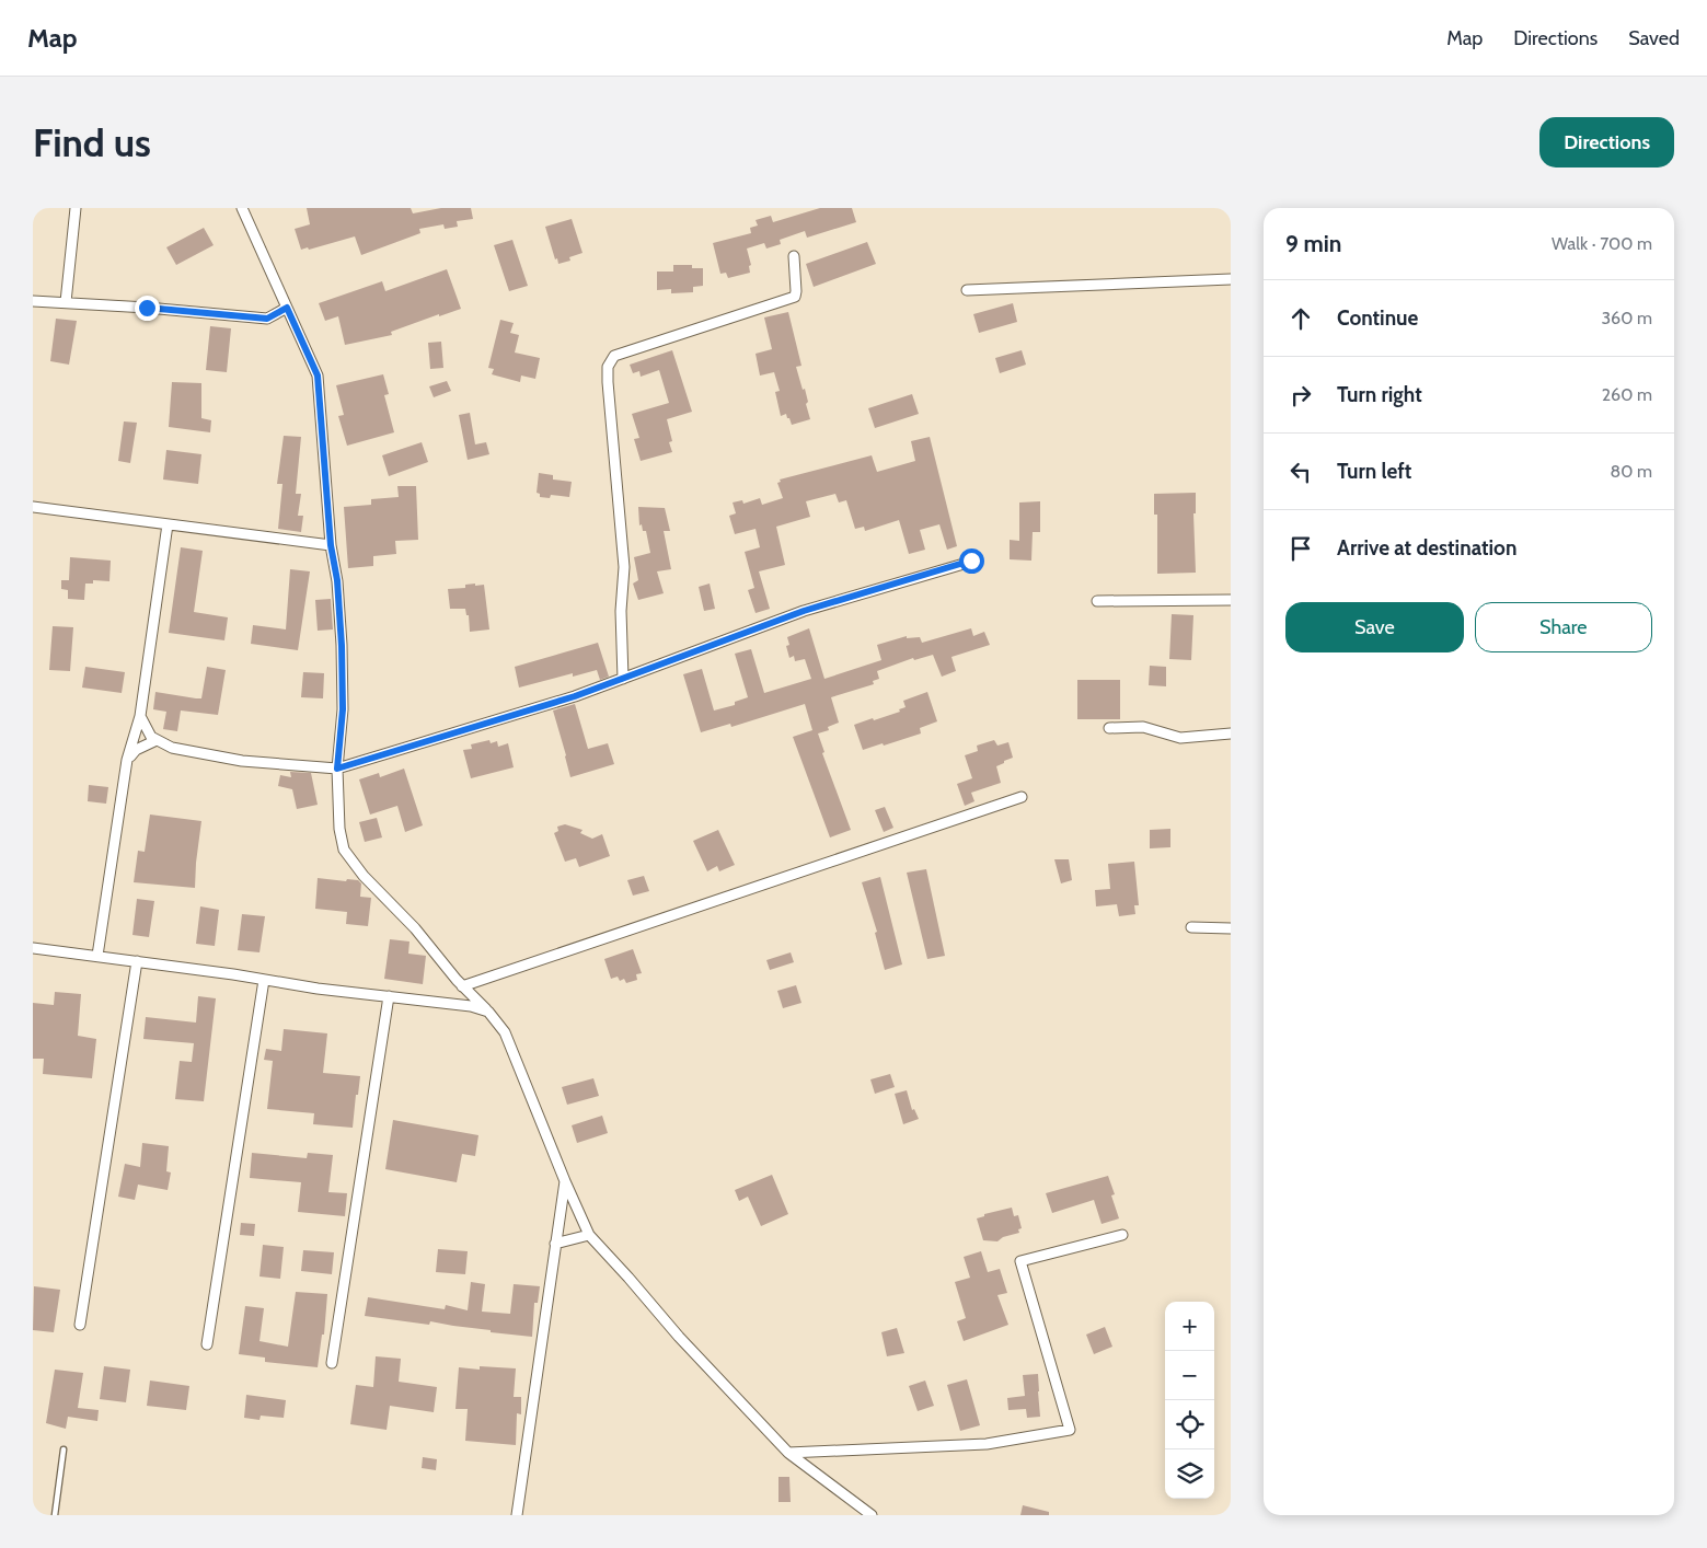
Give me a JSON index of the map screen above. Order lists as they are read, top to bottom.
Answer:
{
  "page": {
    "header": "Map",
    "nav": ["Map", "Directions", "Saved"],
    "buttons": [
      "Directions",
      ["Save", "Share"]
    ],
    "title": "Find us",
    "heading": ["9 min", "Walk · 700 m"],
    "list": [
      ["Continue", "360 m"],
      ["Turn right", "260 m"],
      ["Turn left", "80 m"],
      "Arrive at destination"
    ],
    "map_buttons": ["+", "−"]
  }
}
